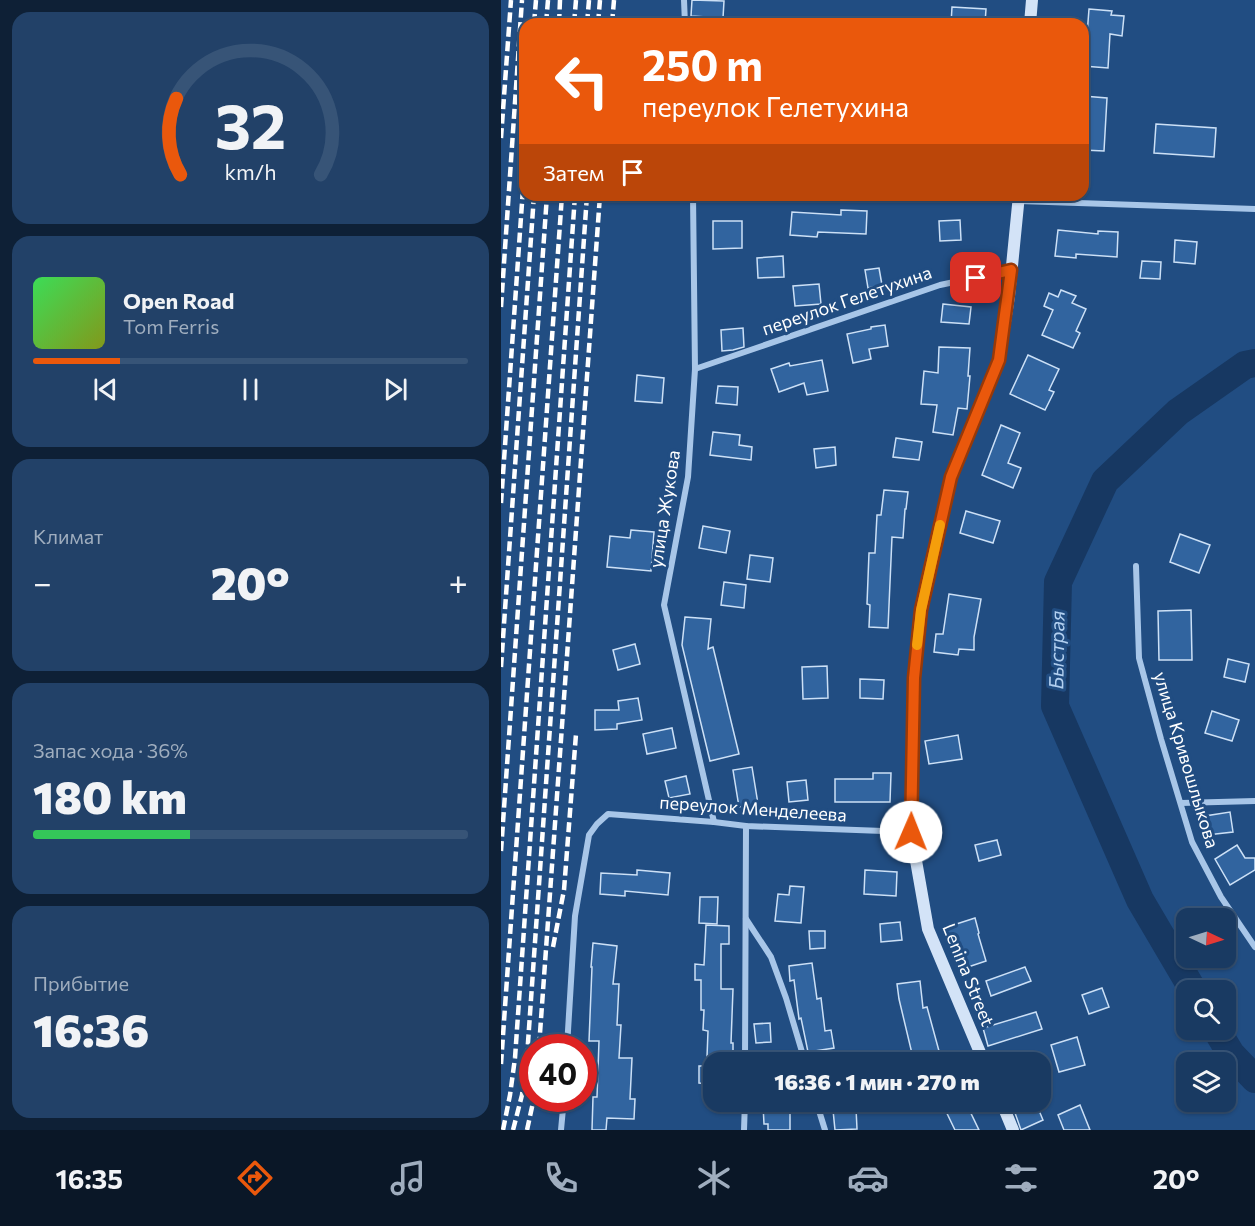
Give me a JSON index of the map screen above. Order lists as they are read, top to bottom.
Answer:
{
  "streets": {
    "street": [
      "переулок Гелетухина",
      "улица Жукова",
      "улица Кривошлыкова",
      "переулок Менделеева",
      "Lenina Street"
    ]
  },
  "crossings": [
    ["переулок Гелетухина", "улица Жукова"],
    ["переулок Гелетухина", "Lenina Street"],
    ["улица Жукова", "переулок Менделеева"],
    ["переулок Менделеева", "Lenina Street"]
  ],
  "water": ["Быстрая"],
  "north": "right",
  "page": {
    "turn": ["250 m", "переулок Гелетухина"],
    "then": "Затем",
    "song": ["Open Road", "Tom Ferris"],
    "tile": [
      "Климат",
      ["Запас хода · 36%", "180 km"],
      ["Прибытие", "16:36"]
    ],
    "heat": ["−", "20°", "+"],
    "limit": "40",
    "trip": "16:36 · 1 мин · 270 m",
    "tabs": ["16:35", "20°"],
    "gauge": ["32", "km/h"]
  }
}
